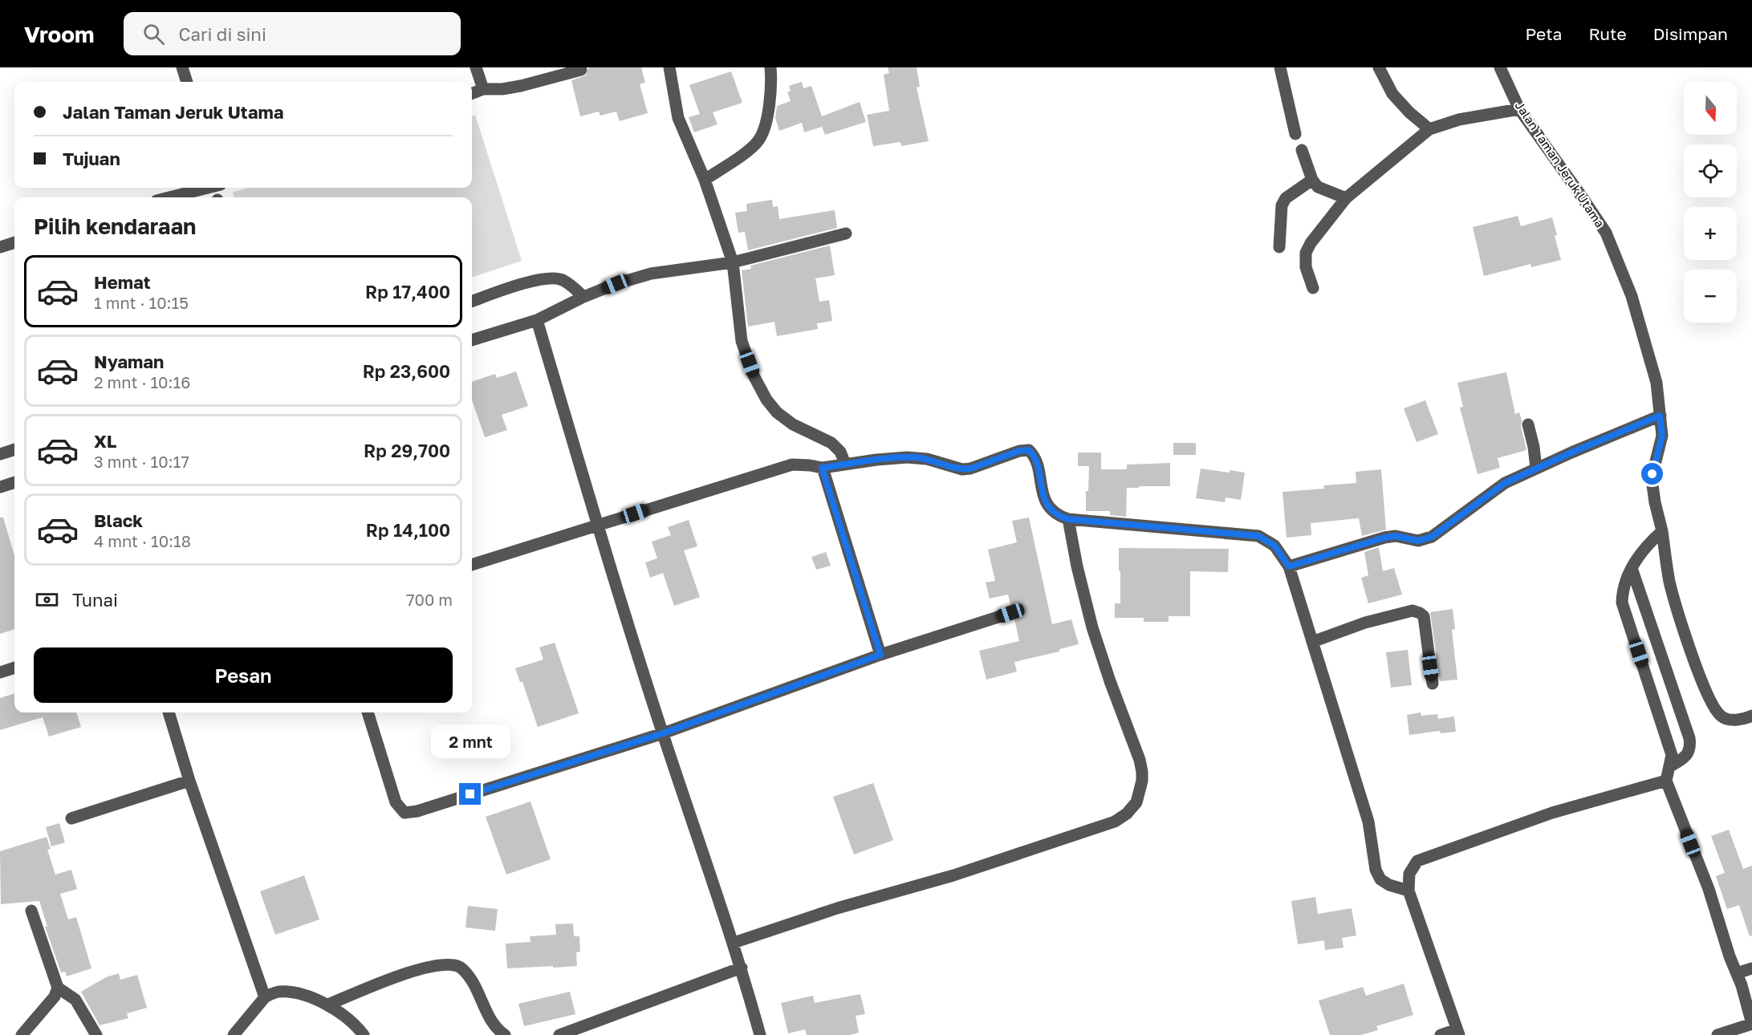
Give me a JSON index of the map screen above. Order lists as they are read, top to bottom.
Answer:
{
  "streets": {
    "street": ["Jalan Taman Jeruk Utama"]
  },
  "north": "bottom",
  "page": {
    "header": "Vroom",
    "search": "Cari di sini",
    "nav": ["Peta", "Rute", "Disimpan"],
    "map_buttons": ["+", "−"],
    "banner": ["Jalan Taman Jeruk Utama", "Tujuan"],
    "heading": "Pilih kendaraan",
    "list": [
      {
        "name": "Hemat",
        "note": "1 mnt · 10:15",
        "value": "Rp 17,400"
      },
      {
        "name": "Nyaman",
        "note": "2 mnt · 10:16",
        "value": "Rp 23,600"
      },
      {
        "name": "XL",
        "note": "3 mnt · 10:17",
        "value": "Rp 29,700"
      },
      {
        "name": "Black",
        "note": "4 mnt · 10:18",
        "value": "Rp 14,100"
      }
    ],
    "pay": ["Tunai", "700 m"],
    "buttons": "Pesan",
    "bubble": "2 mnt"
  }
}
